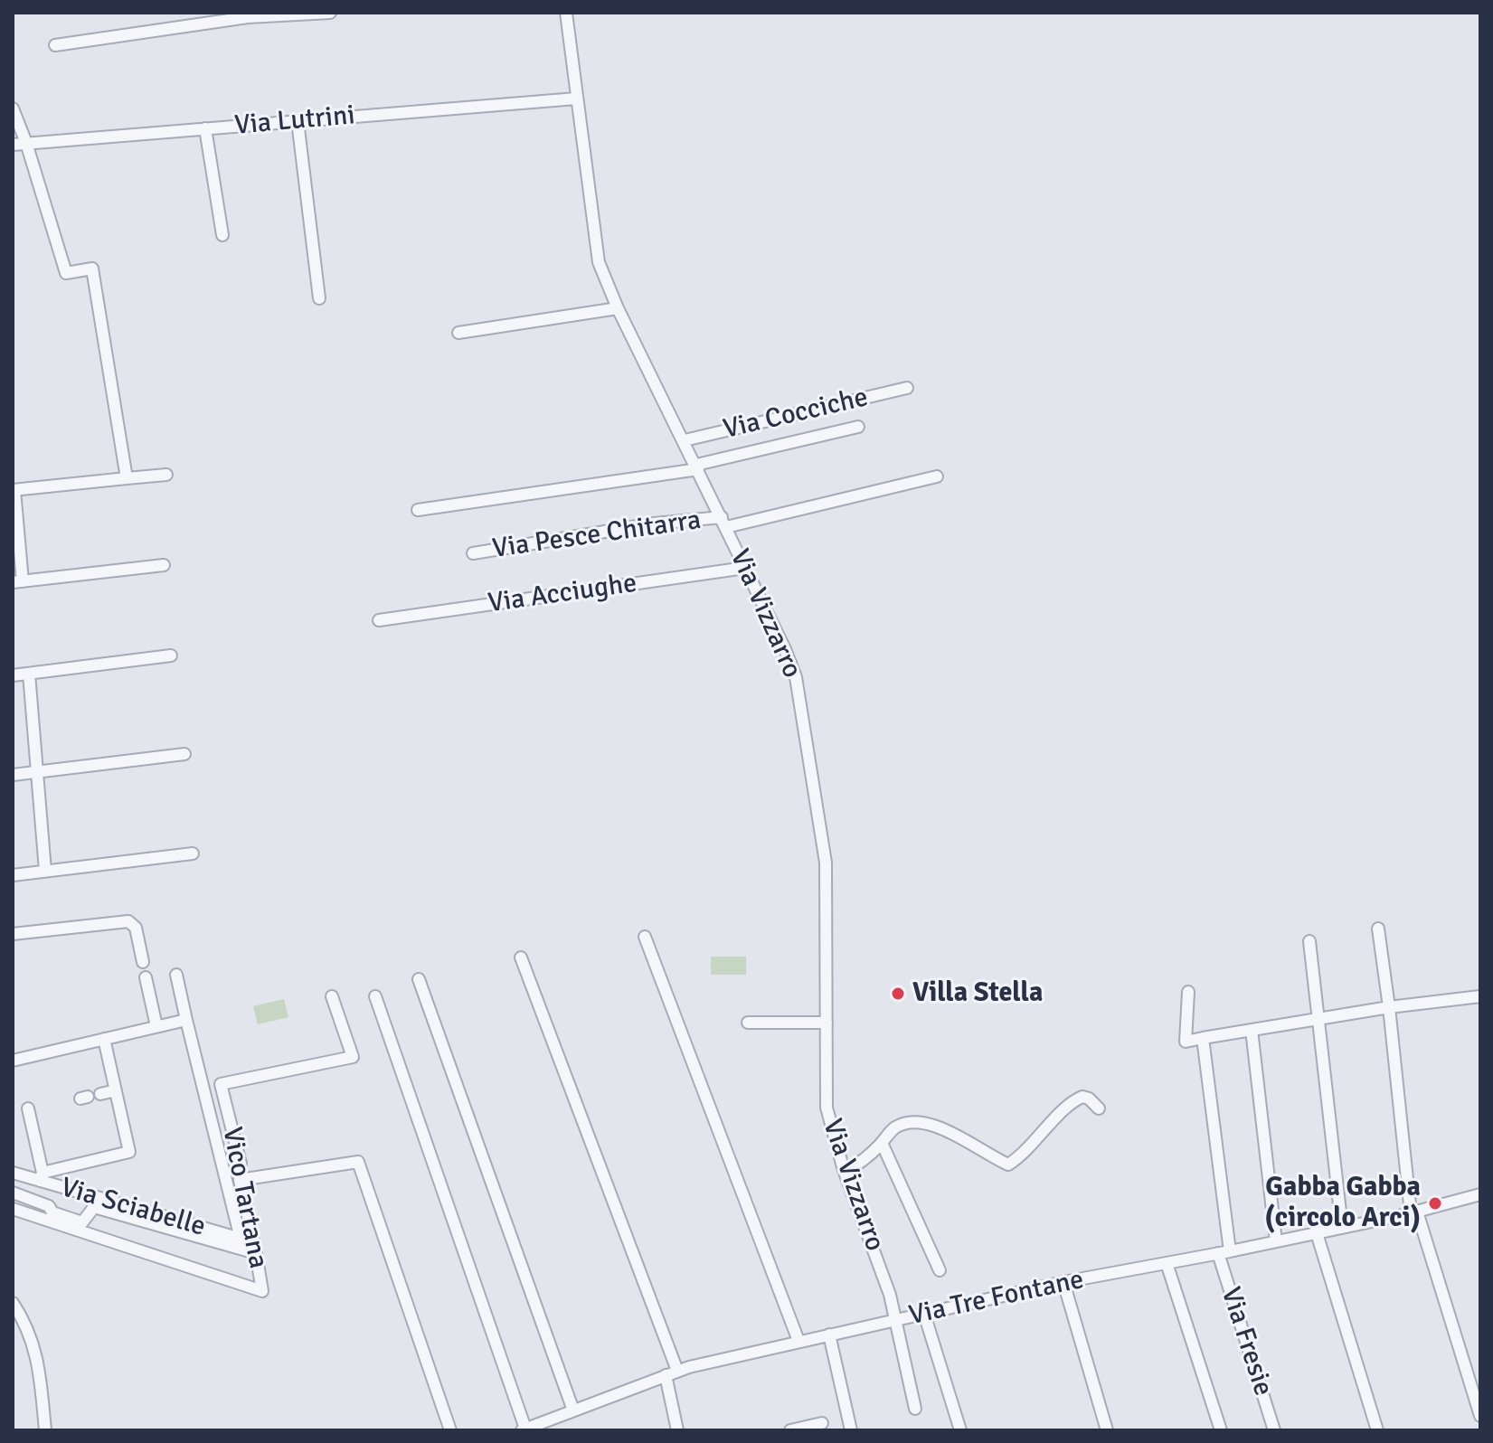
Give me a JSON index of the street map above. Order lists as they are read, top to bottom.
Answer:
{
  "streets": {
    "street": [
      "Via Lutrini",
      "Via Cocciche",
      "Via Pesce Chitarra",
      "Via Acciughe",
      "Via Vizzarro",
      "Vico Tartana",
      "Via Sciabelle",
      "Via Tre Fontane",
      "Via Fresie"
    ]
  },
  "crossings": [
    ["Via Lutrini", "Via Vizzarro"],
    ["Via Cocciche", "Via Vizzarro"],
    ["Via Pesce Chitarra", "Via Vizzarro"],
    ["Via Acciughe", "Via Vizzarro"],
    ["Via Vizzarro", "Via Tre Fontane"],
    ["Vico Tartana", "Via Sciabelle"],
    ["Via Tre Fontane", "Via Fresie"]
  ],
  "places": ["Villa Stella", "Gabba Gabba (circolo Arci)"]
}
